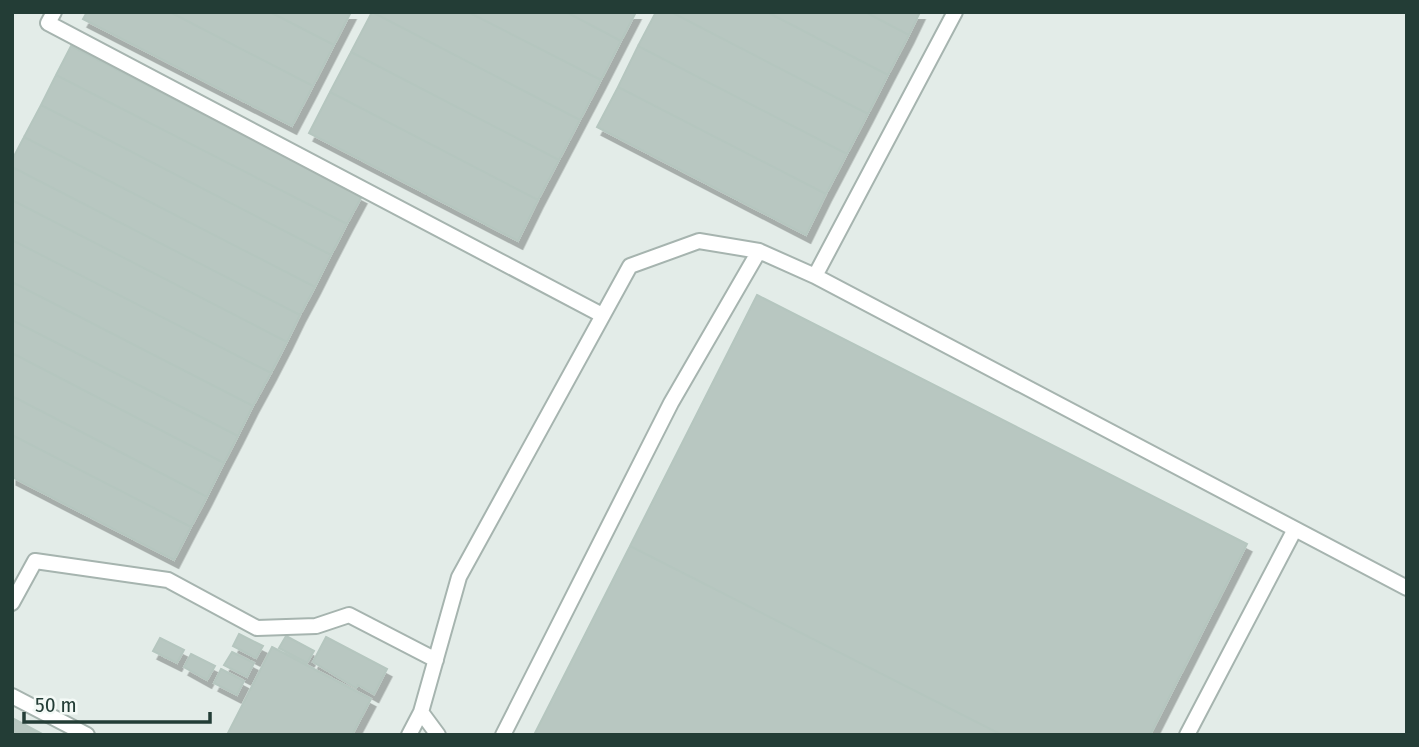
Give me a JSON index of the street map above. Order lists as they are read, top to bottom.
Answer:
{
  "scale_bar": "50 m"
}
